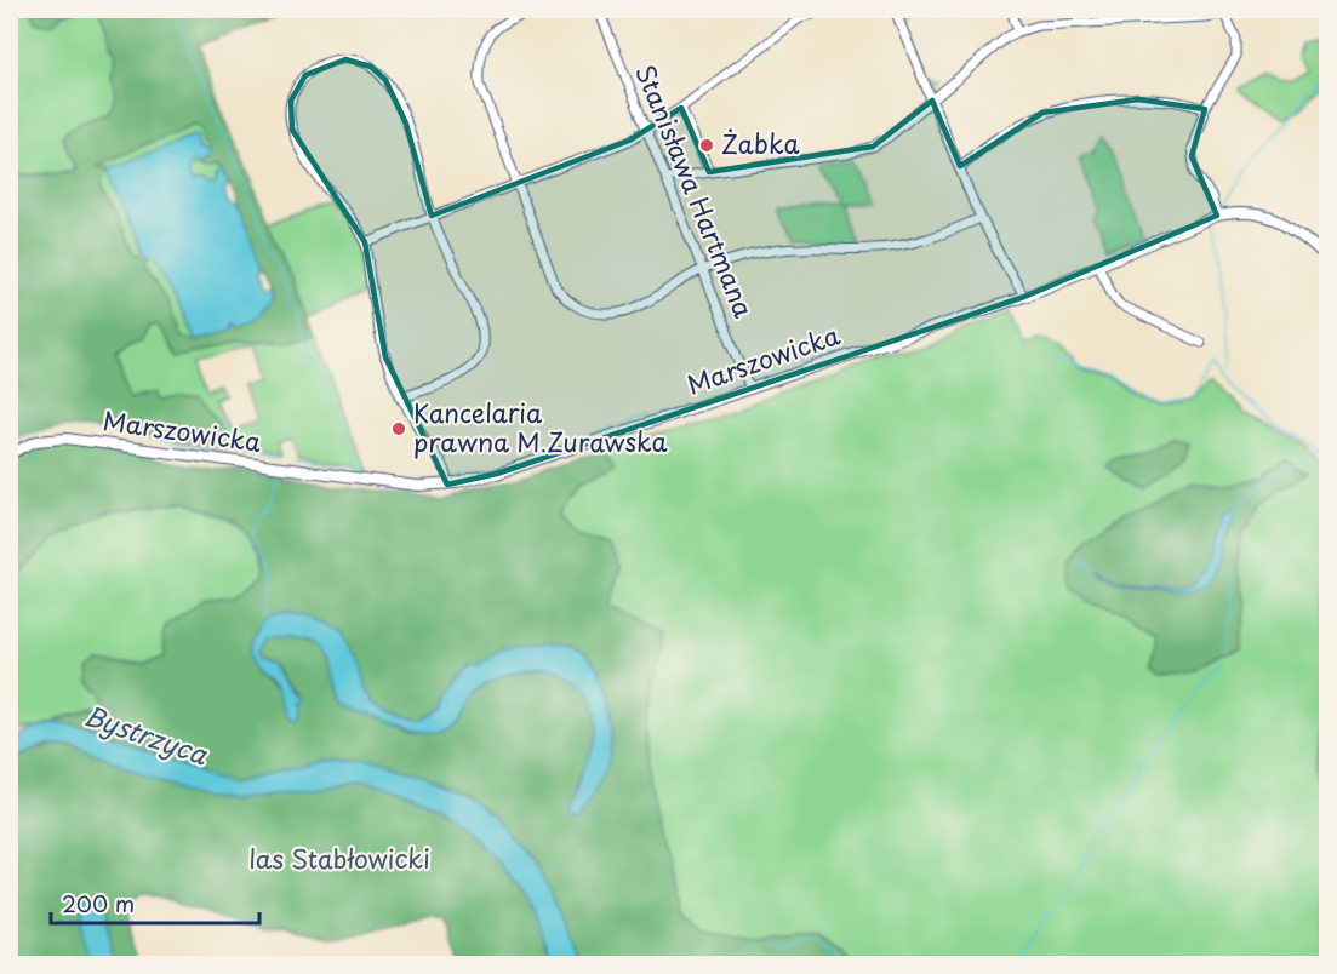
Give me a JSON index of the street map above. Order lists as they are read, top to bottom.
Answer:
{
  "streets": {
    "street": ["Stanisława Hartmana", "Marszowicka"]
  },
  "crossings": [
    ["Stanisława Hartmana", "Marszowicka"]
  ],
  "water": ["Bystrzyca"],
  "parks": ["las Stabłowicki"],
  "places": ["Żabka", "Kancelaria prawna M.Zurawska"],
  "scale_bar": "200 m"
}
